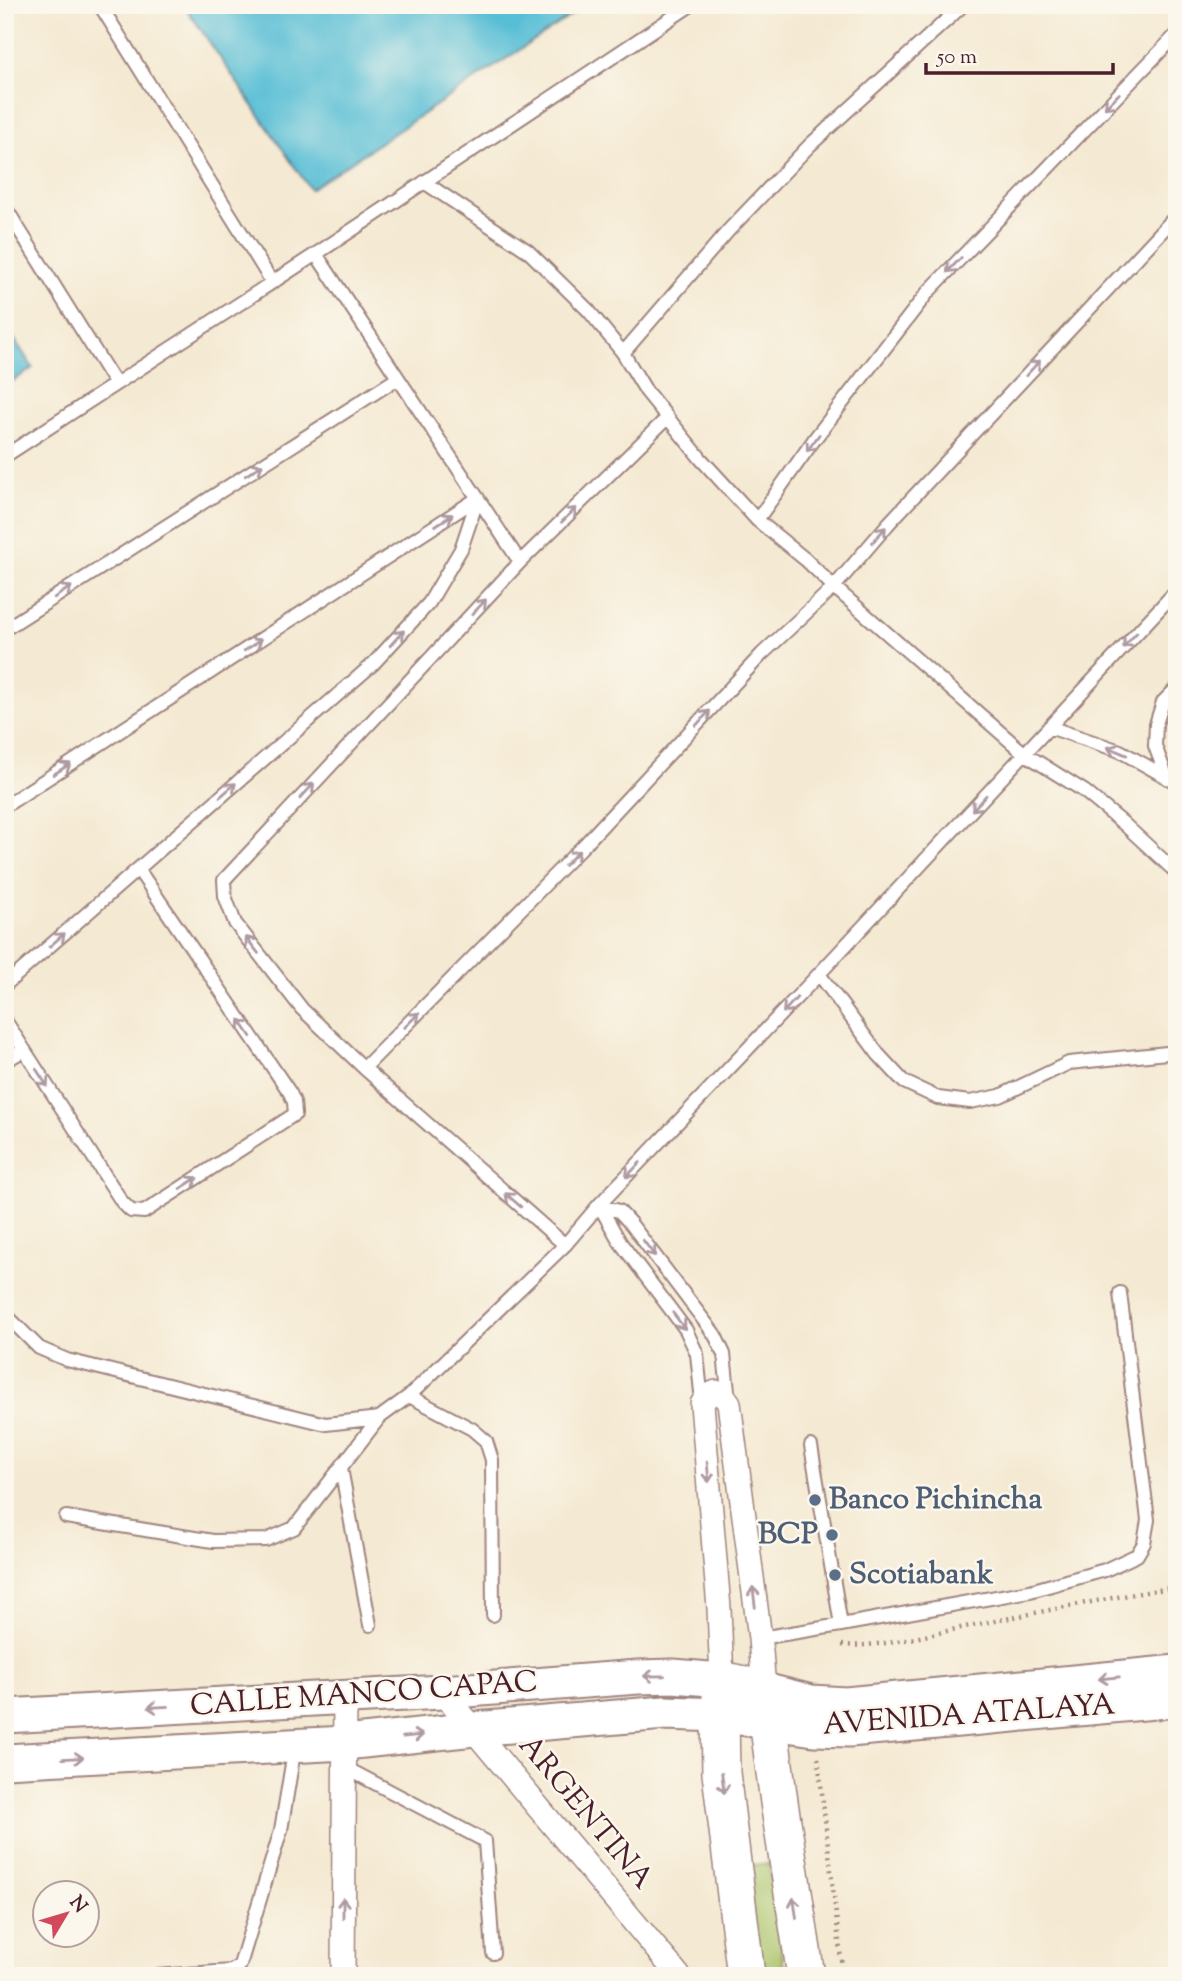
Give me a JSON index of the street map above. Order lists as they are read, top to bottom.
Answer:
{
  "streets": {
    "main road": ["CALLE MANCO CAPAC", "AVENIDA ATALAYA"],
    "street": ["ARGENTINA"]
  },
  "crossings": [
    ["CALLE MANCO CAPAC", "AVENIDA ATALAYA"],
    ["CALLE MANCO CAPAC", "ARGENTINA"]
  ],
  "places": ["Banco Pichincha", "BCP", "Scotiabank"],
  "scale_bar": "50 m",
  "north": "top right"
}
